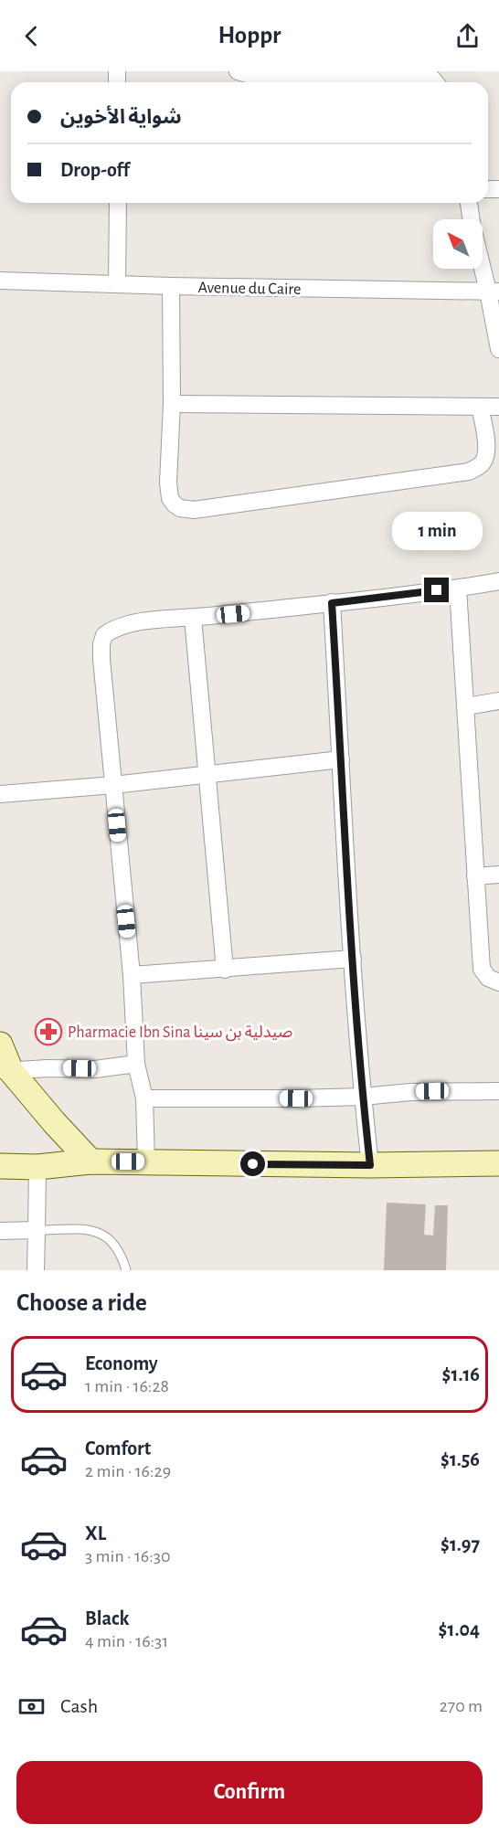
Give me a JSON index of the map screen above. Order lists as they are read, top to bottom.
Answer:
{
  "streets": {
    "street": ["Avenue du Caire"]
  },
  "places": {
    "pharmacy": ["Pharmacie Ibn Sina صيدلية بن سينا"]
  },
  "north": "top left",
  "page": {
    "header": "Hoppr",
    "banner": ["شواية الأخوين", "Drop-off"],
    "bubble": "1 min",
    "heading": "Choose a ride",
    "list": [
      {
        "name": "Economy",
        "note": "1 min · 16:28",
        "value": "$1.16"
      },
      {
        "name": "Comfort",
        "note": "2 min · 16:29",
        "value": "$1.56"
      },
      {
        "name": "XL",
        "note": "3 min · 16:30",
        "value": "$1.97"
      },
      {
        "name": "Black",
        "note": "4 min · 16:31",
        "value": "$1.04"
      }
    ],
    "pay": ["Cash", "270 m"],
    "buttons": "Confirm"
  }
}
